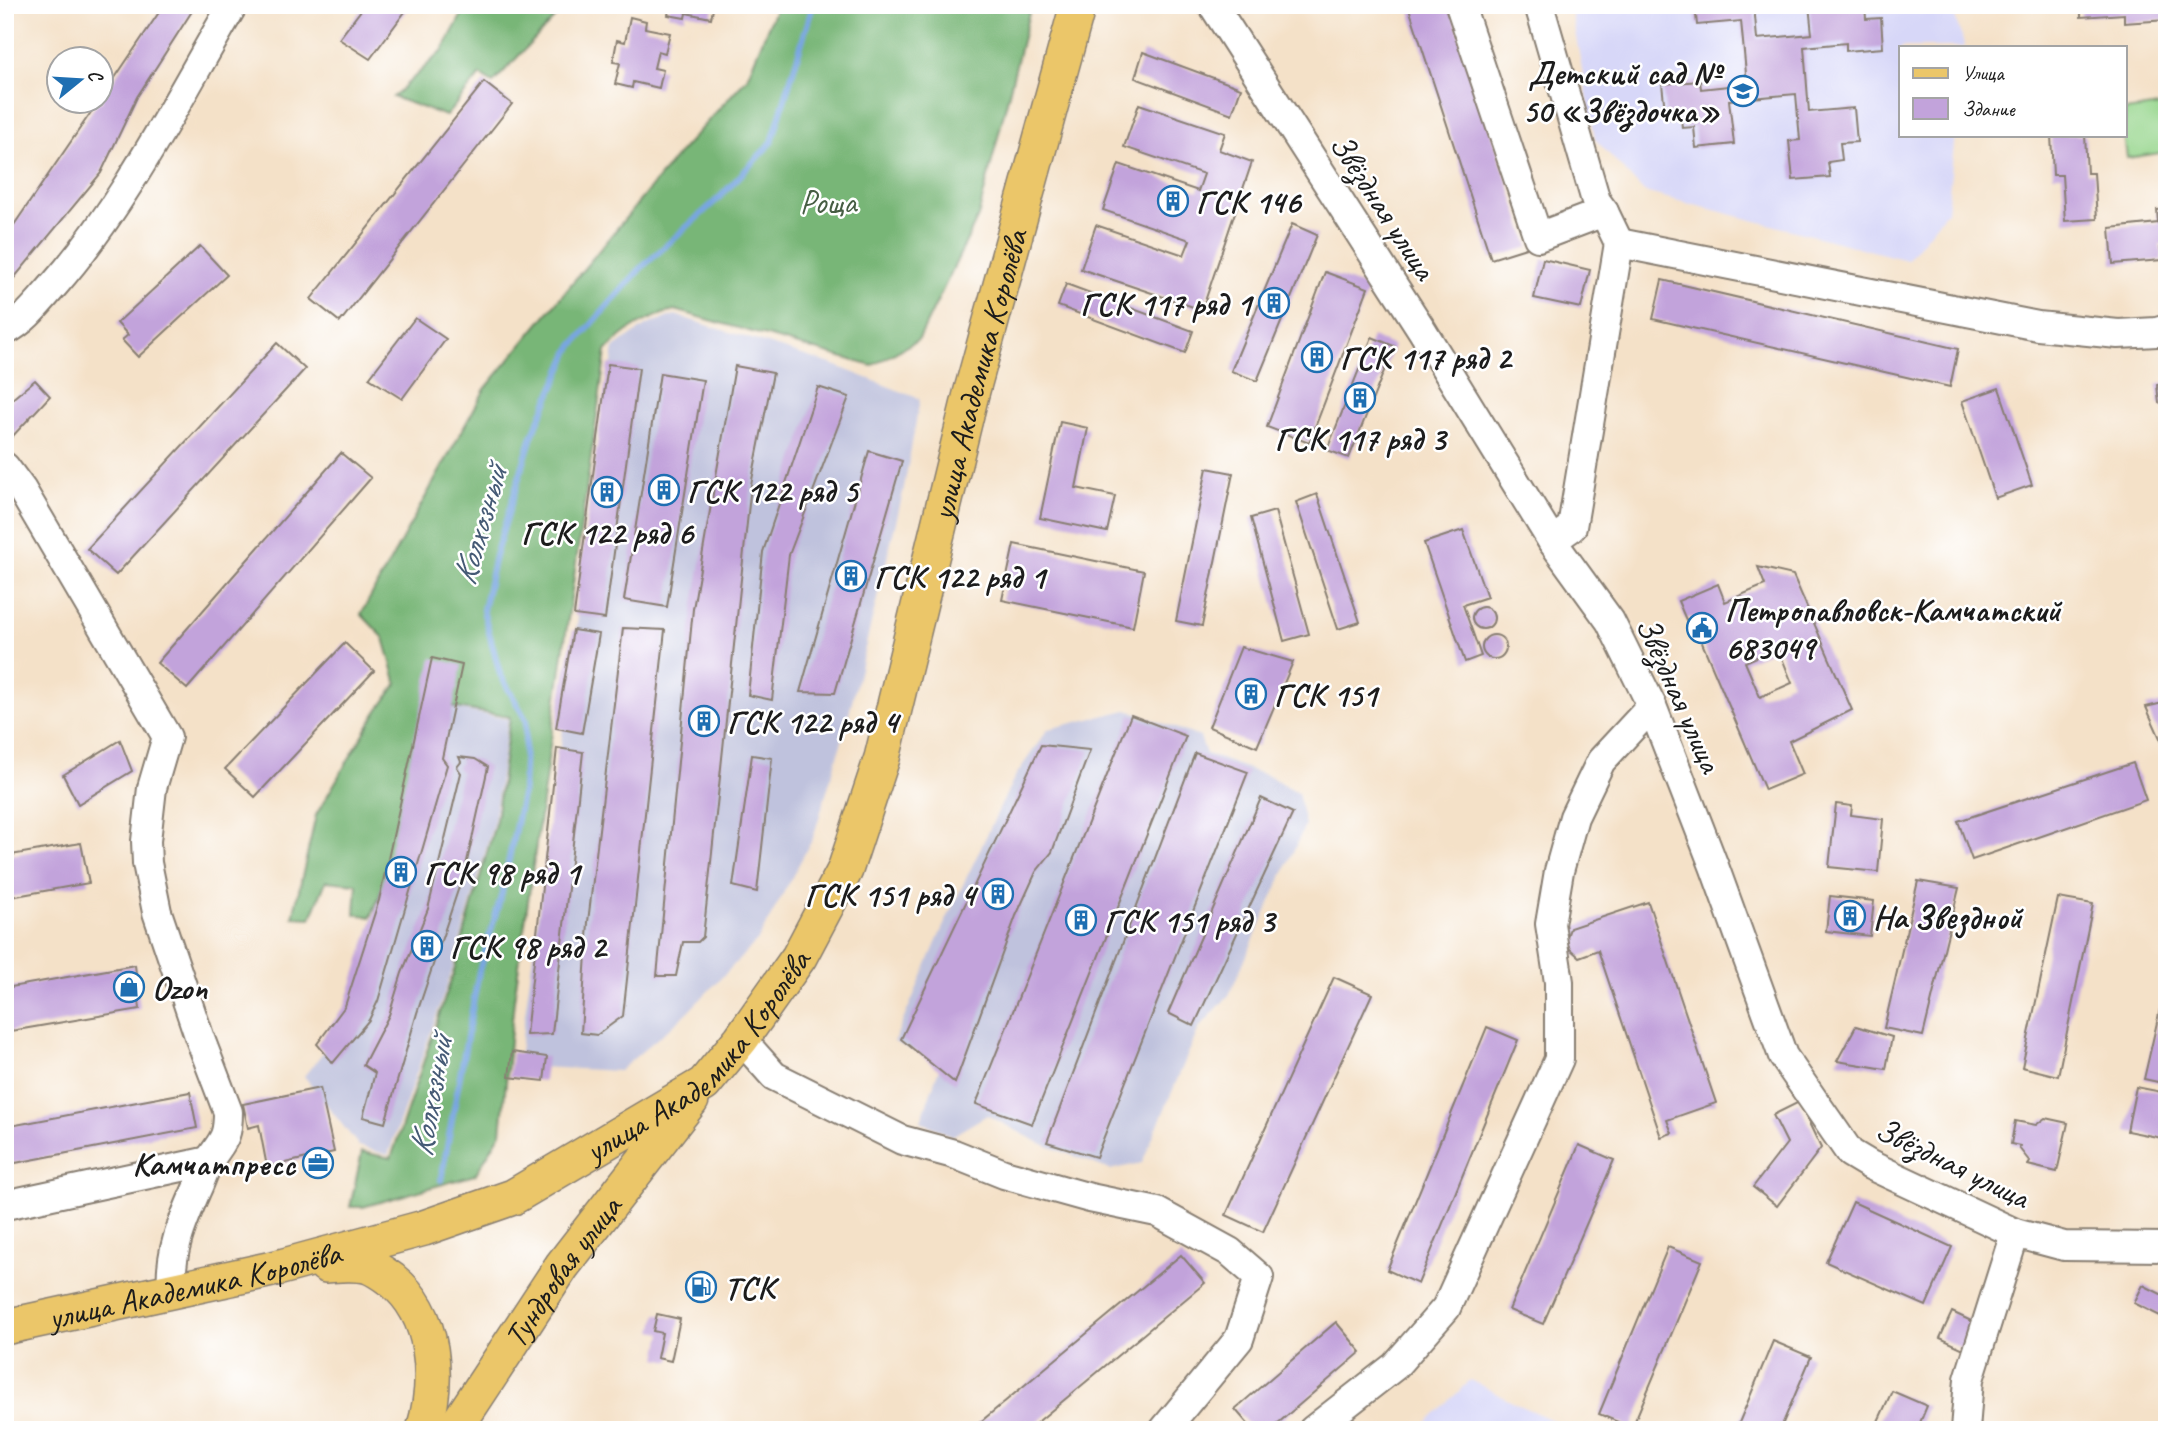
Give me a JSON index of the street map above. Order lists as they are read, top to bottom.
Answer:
{
  "streets": {
    "main road": ["улица Академика Королёва", "Тундровая улица"],
    "street": ["Звёздная улица"]
  },
  "crossings": [
    ["улица Академика Королёва", "Тундровая улица"]
  ],
  "water": ["Колхозный"],
  "parks": ["Роща"],
  "places": {
    "school or university": ["Детский сад № 50 «Звёздочка»"],
    "building": [
      "ГСК 146",
      "ГСК 117 ряд 1",
      "ГСК 117 ряд 2",
      "ГСК 117 ряд 3",
      "ГСК 122 ряд 5",
      "ГСК 122 ряд 6",
      "ГСК 122 ряд 1",
      "ГСК 151",
      "ГСК 122 ряд 4",
      "ГСК 98 ряд 1",
      "ГСК 151 ряд 4",
      "На Звездной",
      "ГСК 151 ряд 3",
      "ГСК 98 ряд 2"
    ],
    "public building": ["Петропавловск-Камчатский 683049"],
    "shop": ["Ozon"],
    "office": ["Камчатпресс"],
    "fuel station": ["ТСК"]
  },
  "legend": ["Улица", "Здание"],
  "north": "right"
}
